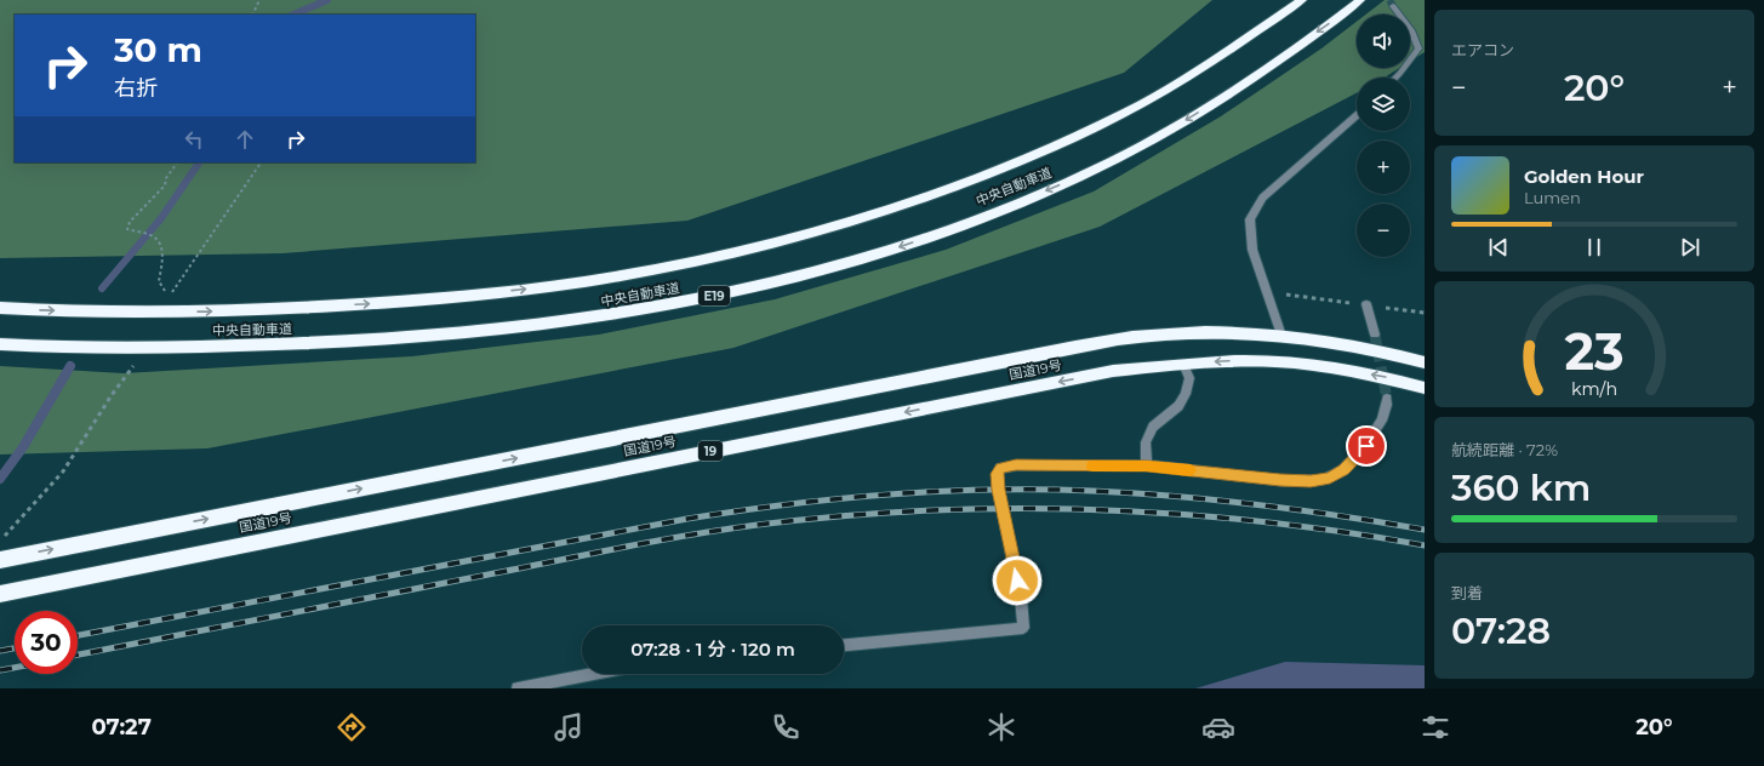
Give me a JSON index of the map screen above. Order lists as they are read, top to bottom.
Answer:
{
  "streets": {
    "highway": [
      "中央自動車道",
      "E19",
      "国道19号",
      "19"
    ]
  },
  "page": {
    "tile": [
      "エアコン",
      ["航続距離 · 72%", "360 km"],
      ["到着", "07:28"]
    ],
    "map_buttons": ["+", "−"],
    "turn": ["30 m", "右折"],
    "heat": ["−", "20°", "+"],
    "song": ["Golden Hour", "Lumen"],
    "limit": "30",
    "trip": "07:28 · 1 分 · 120 m",
    "tabs": ["07:27", "20°"],
    "gauge": ["23", "km/h"]
  }
}
